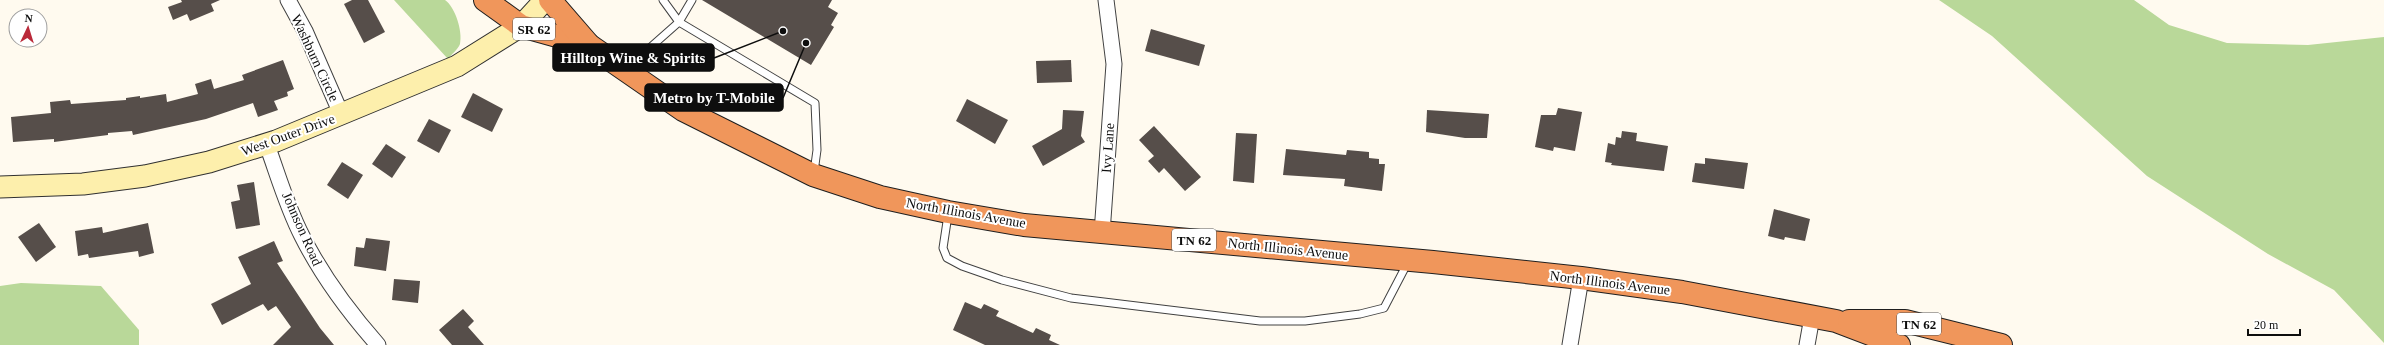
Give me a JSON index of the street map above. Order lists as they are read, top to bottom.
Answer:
{
  "streets": {
    "highway": ["SR 62", "North Illinois Avenue", "TN 62"],
    "street": [
      "Washburn Circle",
      "West Outer Drive",
      "Ivy Lane",
      "Johnson Road"
    ]
  },
  "crossings": [
    ["SR 62", "West Outer Drive"],
    ["SR 62", "North Illinois Avenue"],
    ["Washburn Circle", "West Outer Drive"],
    ["West Outer Drive", "Johnson Road"],
    ["Ivy Lane", "North Illinois Avenue"],
    ["North Illinois Avenue", "TN 62"]
  ],
  "places": ["Hilltop Wine & Spirits", "Metro by T-Mobile"],
  "scale_bar": "20 m",
  "north": "top"
}
